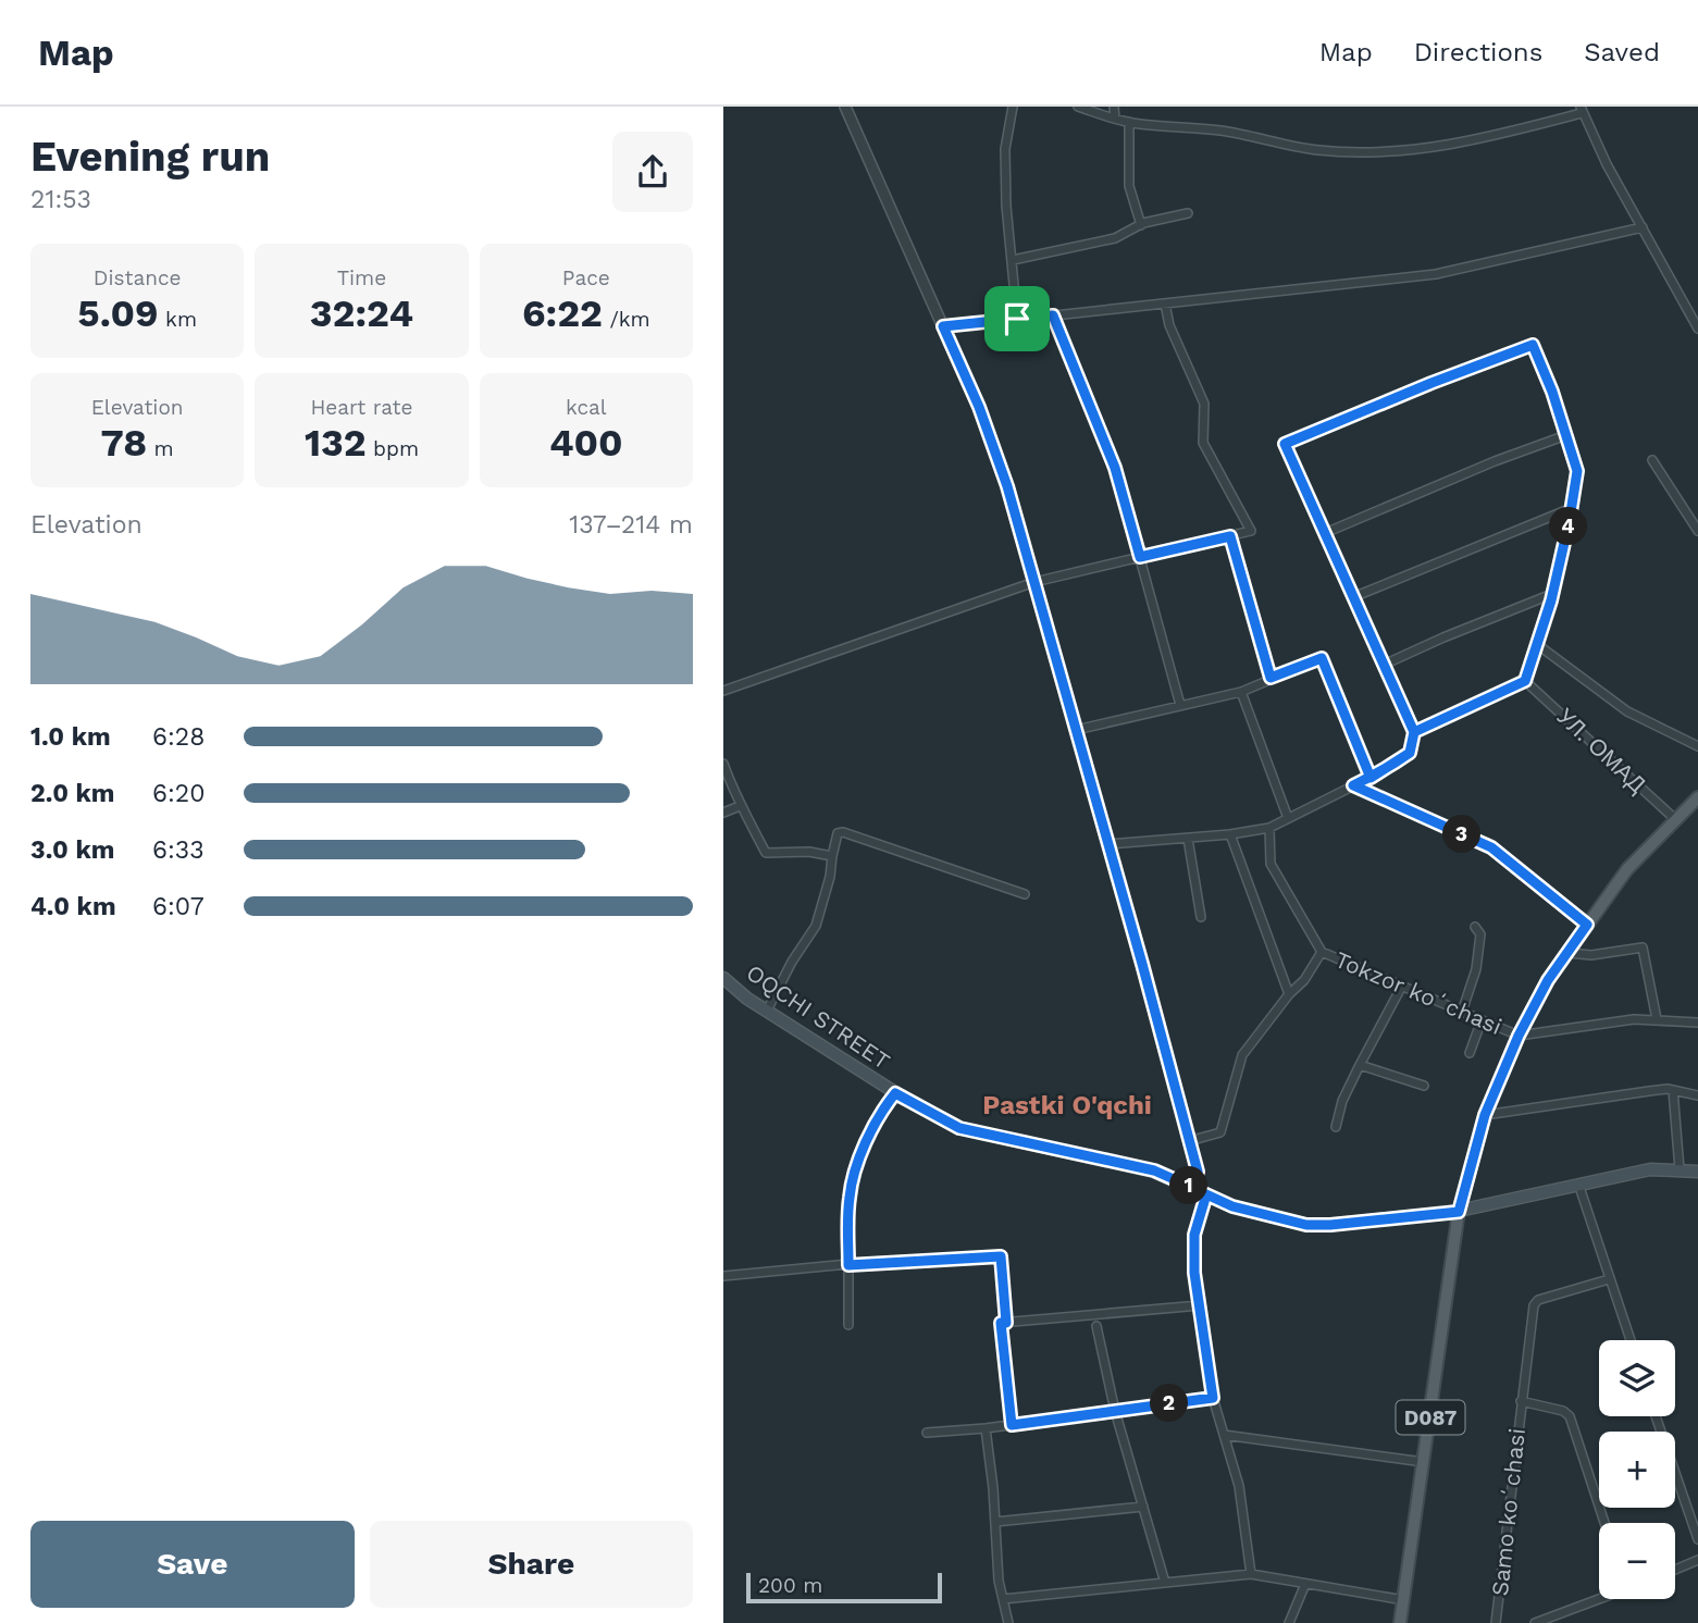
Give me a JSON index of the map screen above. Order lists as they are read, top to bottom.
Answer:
{
  "streets": {
    "main road": ["OQCHI STREET", "D087"],
    "street": ["УЛ. ОМАД", "Tokzor koʻchasi", "Samo koʻchasi"]
  },
  "crossings": [
    ["УЛ. ОМАД", "D087"],
    ["Tokzor koʻchasi", "D087"],
    ["OQCHI STREET", "D087"]
  ],
  "districts": ["Pastki O'qchi"],
  "scale_bar": "200 m",
  "page": {
    "header": "Map",
    "nav": ["Map", "Directions", "Saved"],
    "heading": ["Evening run", "21:53"],
    "stats": [
      ["Distance", "5.09 km"],
      ["Time", "32:24"],
      ["Pace", "6:22 /km"],
      ["Elevation", "78 m"],
      ["Heart rate", "132 bpm"],
      ["kcal", "400"]
    ],
    "chart": ["Elevation", "137–214 m"],
    "pins": [
      "4",
      "3",
      "1",
      "2"
    ],
    "list": [
      {
        "name": "1.0 km",
        "note": "6:28"
      },
      {
        "name": "2.0 km",
        "note": "6:20"
      },
      {
        "name": "3.0 km",
        "note": "6:33"
      },
      {
        "name": "4.0 km",
        "note": "6:07"
      }
    ],
    "map_buttons": ["+", "−"],
    "buttons": ["Save", "Share"],
    "scale": "200 m"
  }
}
